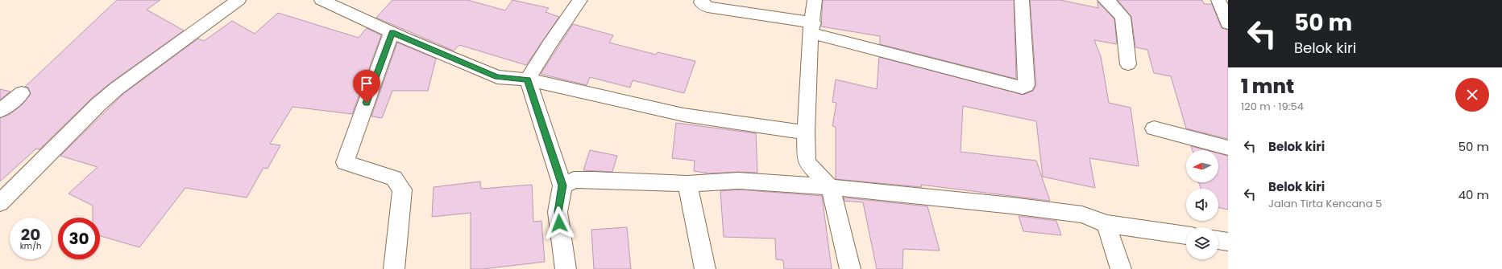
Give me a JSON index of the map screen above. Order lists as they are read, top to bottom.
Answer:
{
  "north": "left",
  "page": {
    "turn": ["50 m", "Belok kiri"],
    "heading": ["1 mnt", "120 m · 19:54"],
    "list": [
      {
        "name": "Belok kiri",
        "value": "50 m"
      },
      {
        "name": "Belok kiri",
        "note": "Jalan Tirta Kencana 5",
        "value": "40 m"
      }
    ],
    "speed": "20 km/h",
    "limit": "30"
  }
}
